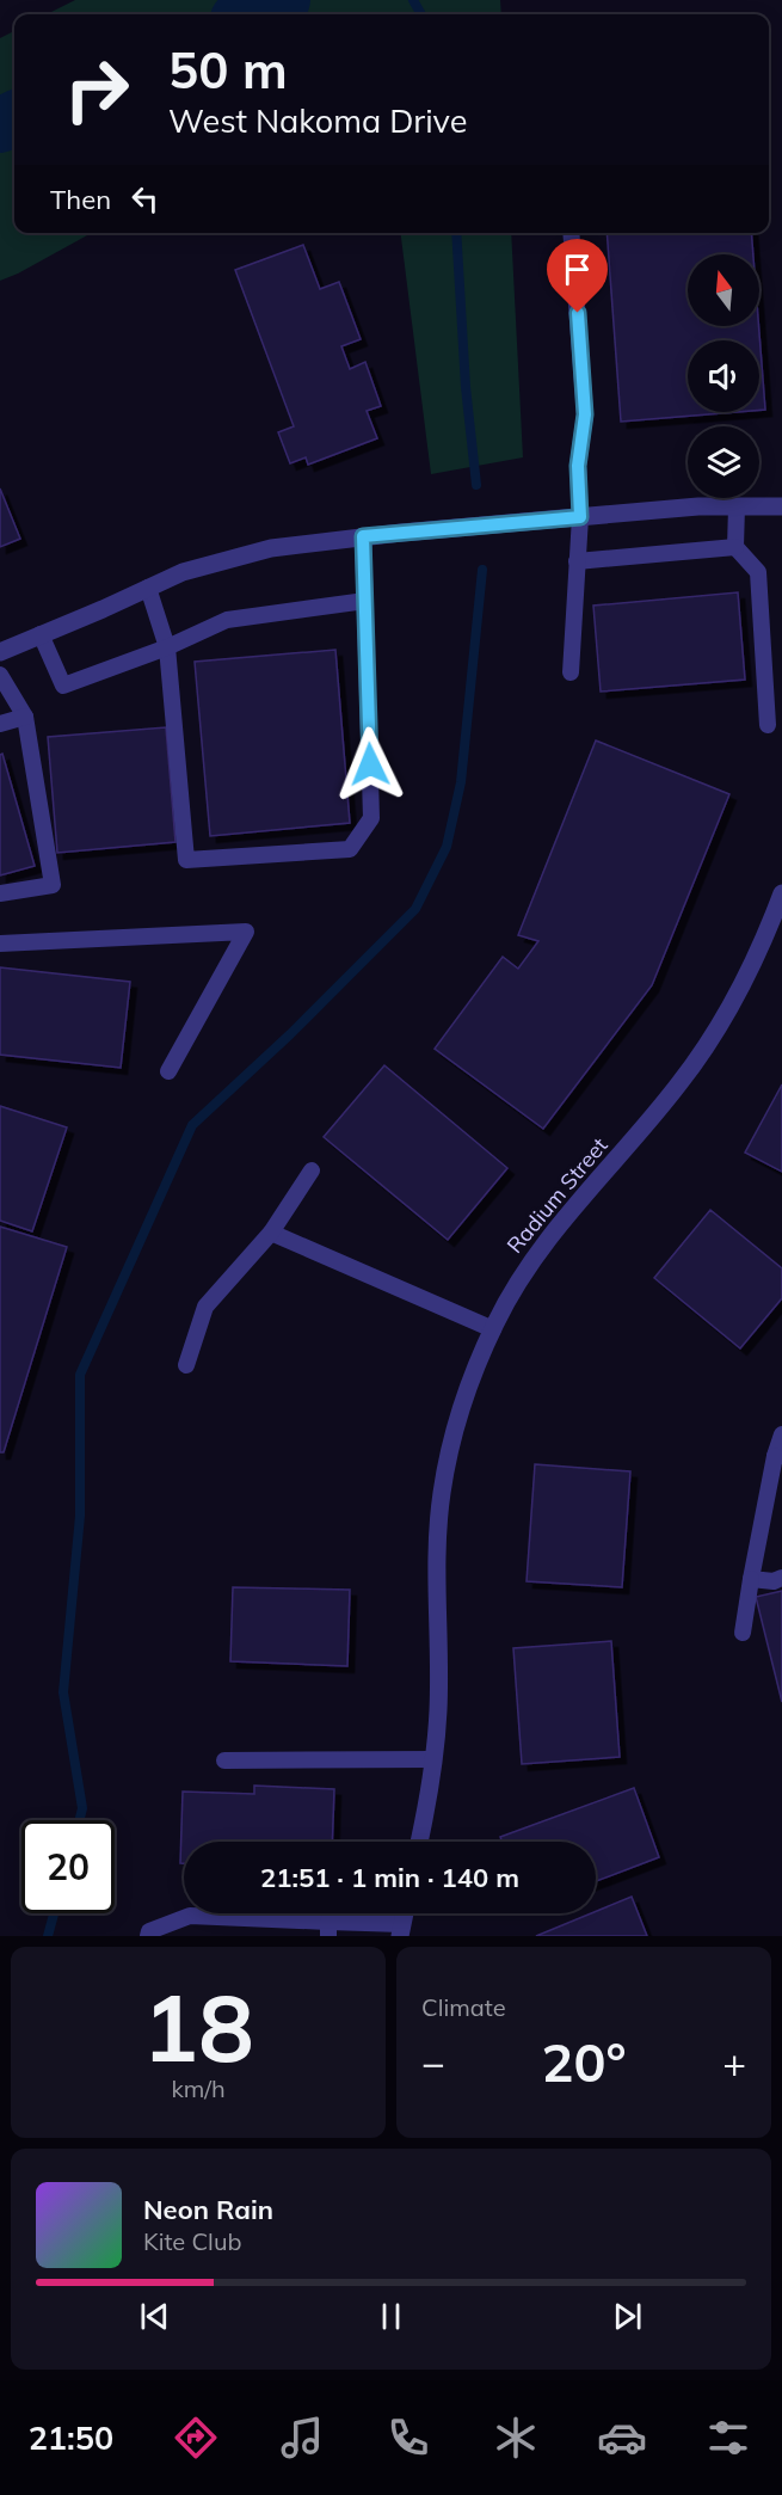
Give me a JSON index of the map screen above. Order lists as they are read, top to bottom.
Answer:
{
  "streets": {
    "street": ["Radium Street"]
  },
  "north": "top",
  "page": {
    "turn": ["50 m", "West Nakoma Drive"],
    "then": "Then",
    "limit": "20",
    "trip": "21:51 · 1 min · 140 m",
    "tile": [
      ["18", "km/h"],
      "Climate"
    ],
    "heat": ["−", "20°", "+"],
    "song": ["Neon Rain", "Kite Club"],
    "tabs": "21:50"
  }
}
